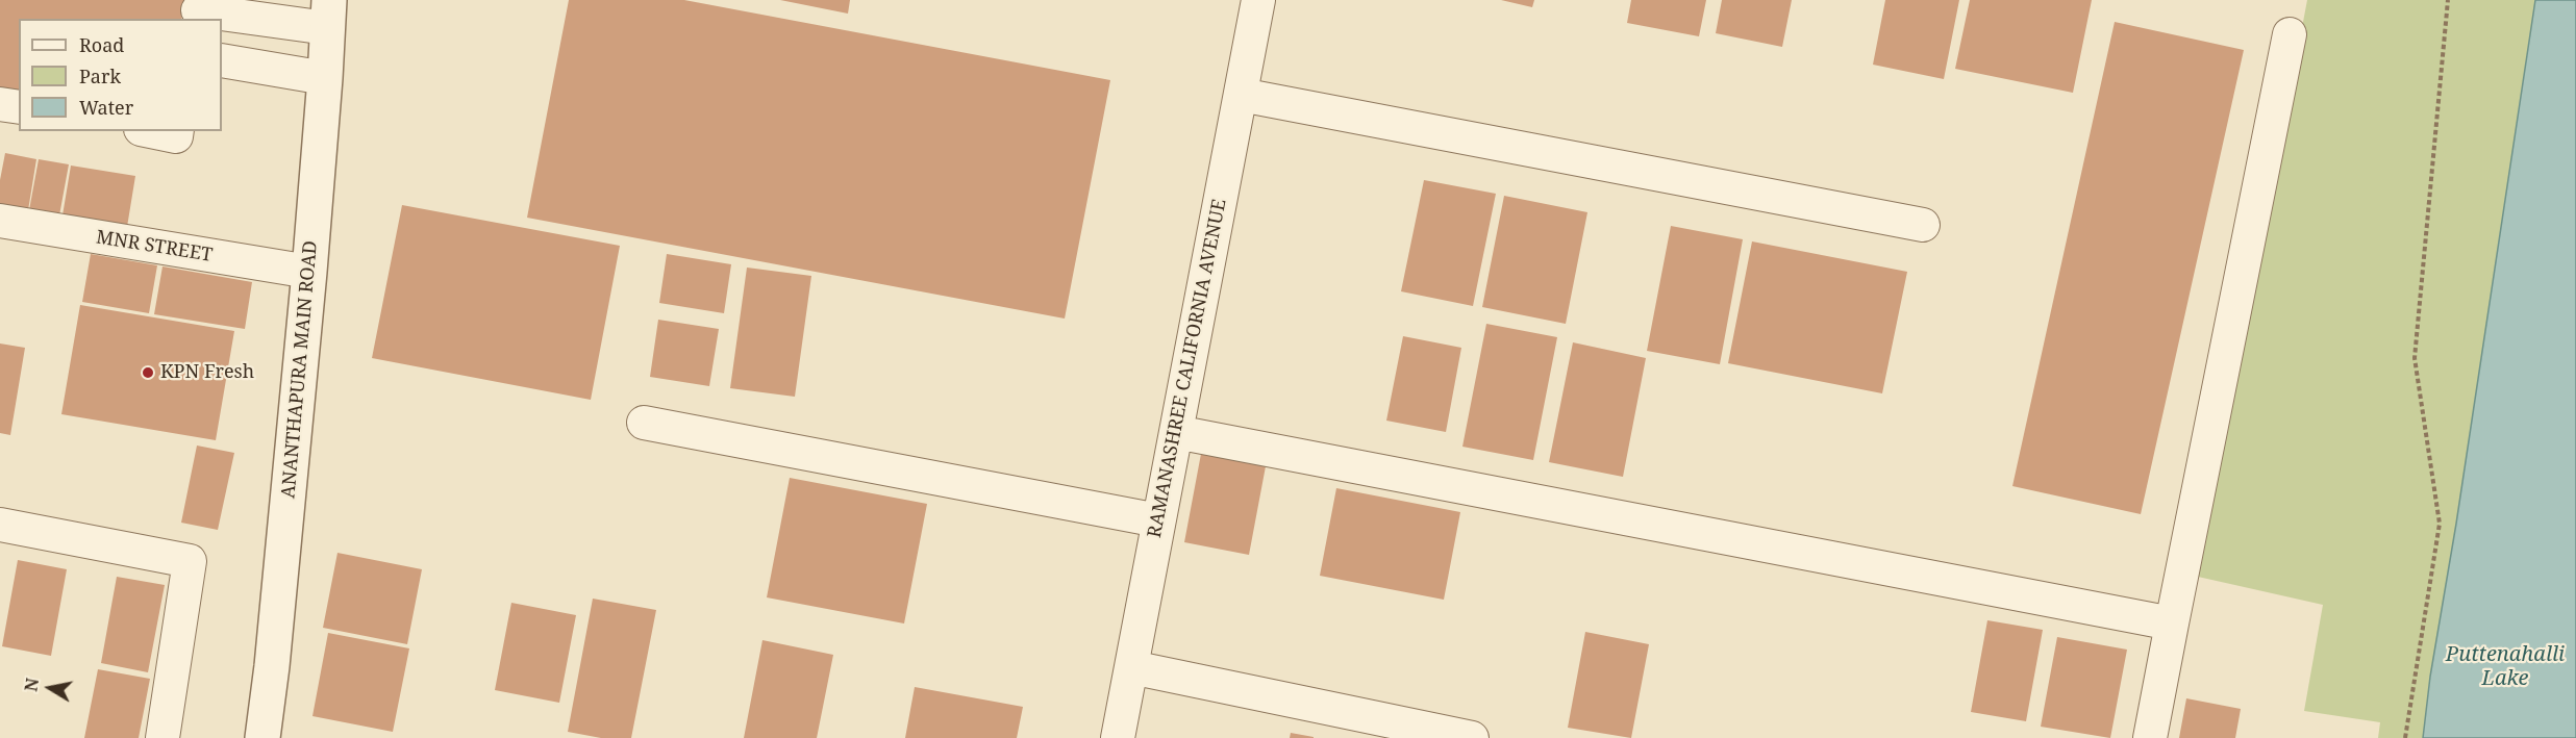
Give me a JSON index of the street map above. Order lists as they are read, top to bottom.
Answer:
{
  "streets": {
    "street": ["MNR STREET", "RAMANASHREE CALIFORNIA AVENUE", "ANANTHAPURA MAIN ROAD"]
  },
  "crossings": [
    ["MNR STREET", "ANANTHAPURA MAIN ROAD"]
  ],
  "water": ["Puttenahalli Lake"],
  "places": ["KPN Fresh"],
  "legend": ["Road", "Park", "Water"],
  "north": "left"
}
